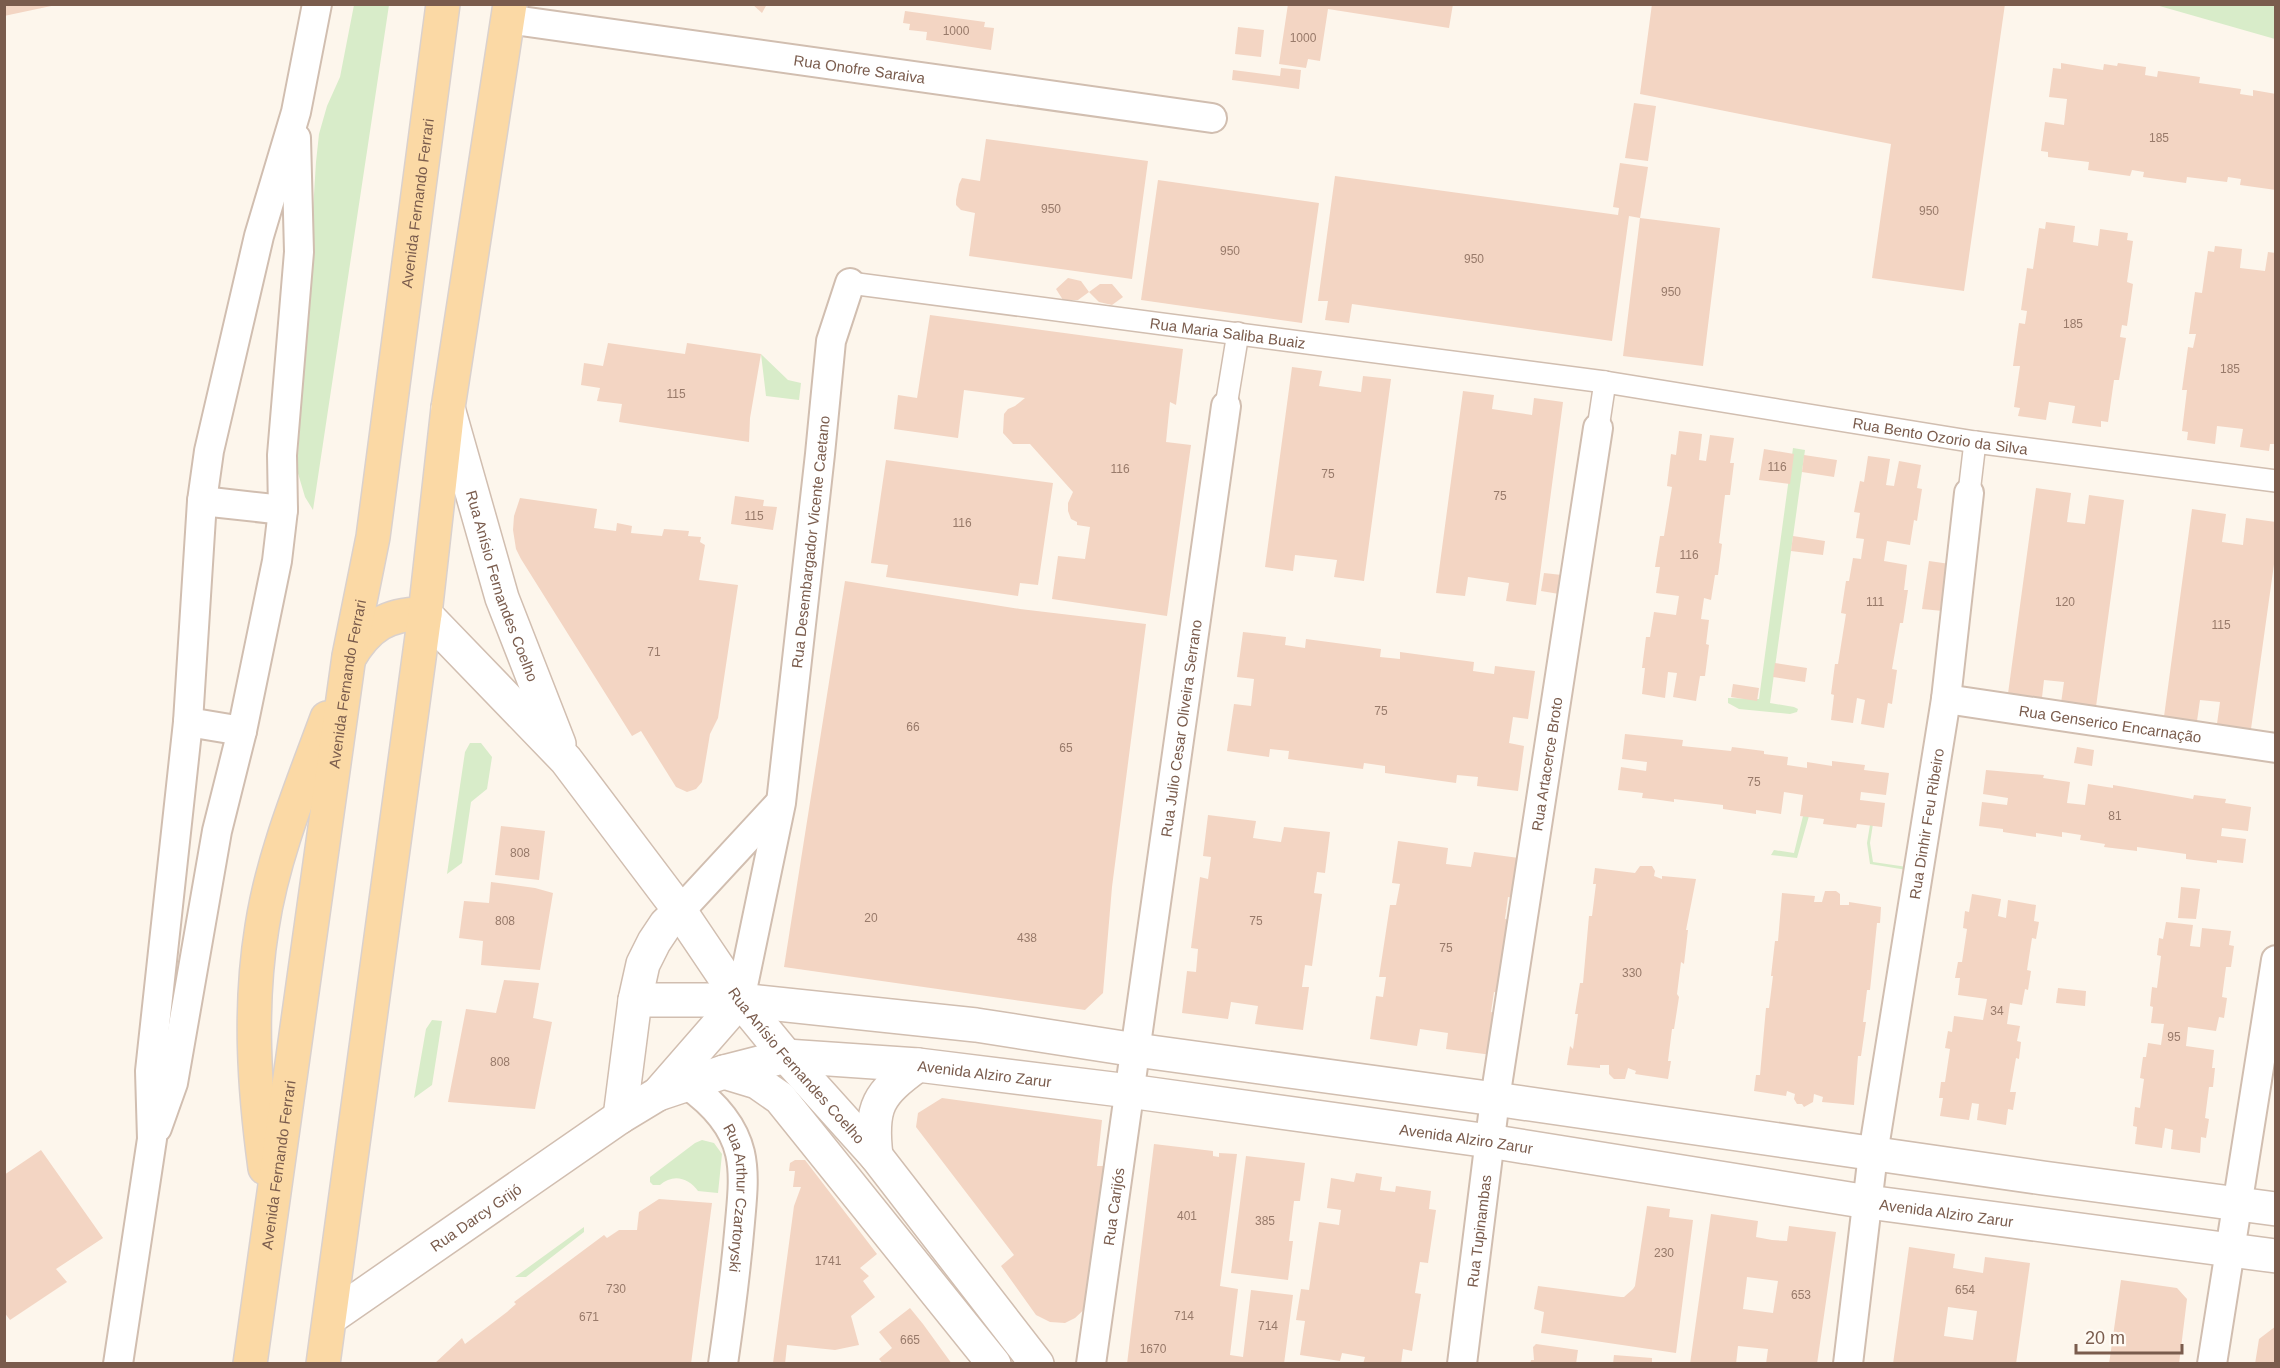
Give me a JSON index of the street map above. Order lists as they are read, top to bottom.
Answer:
{
  "streets": {
    "main road": ["Avenida Fernando Ferrari"],
    "street": [
      "Rua Onofre Saraiva",
      "Rua Maria Saliba Buaiz",
      "Rua Bento Ozorio da Silva",
      "Rua Desembargador Vicente Caetano",
      "Rua Anísio Fernandes Coelho",
      "Rua Genserico Encarnação",
      "Rua Julio Cesar Oliveira Serrano",
      "Rua Artacerce Broto",
      "Rua Dinhir Feu Ribeiro",
      "Avenida Alziro Zarur",
      "Rua Arthur Czartoryski",
      "Rua Carijós",
      "Rua Darcy Grijó",
      "Rua Tupinambas"
    ]
  },
  "crossings": [
    ["Rua Maria Saliba Buaiz", "Rua Bento Ozorio da Silva"],
    ["Rua Maria Saliba Buaiz", "Rua Desembargador Vicente Caetano"],
    ["Rua Desembargador Vicente Caetano", "Rua Anísio Fernandes Coelho"],
    ["Rua Desembargador Vicente Caetano", "Rua Darcy Grijó"],
    ["Rua Anísio Fernandes Coelho", "Avenida Alziro Zarur"],
    ["Rua Anísio Fernandes Coelho", "Rua Darcy Grijó"],
    ["Rua Genserico Encarnação", "Rua Dinhir Feu Ribeiro"],
    ["Rua Julio Cesar Oliveira Serrano", "Rua Carijós"],
    ["Rua Artacerce Broto", "Rua Tupinambas"],
    ["Rua Dinhir Feu Ribeiro", "Avenida Alziro Zarur"],
    ["Avenida Alziro Zarur", "Rua Arthur Czartoryski"],
    ["Avenida Alziro Zarur", "Rua Carijós"],
    ["Avenida Alziro Zarur", "Rua Darcy Grijó"],
    ["Avenida Alziro Zarur", "Rua Tupinambas"],
    ["Rua Arthur Czartoryski", "Rua Darcy Grijó"]
  ],
  "house_numbers": [
    "1000",
    "1000",
    "185",
    "950",
    "950",
    "950",
    "950",
    "950",
    "185",
    "185",
    "115",
    "116",
    "116",
    "75",
    "75",
    "115",
    "116",
    "116",
    "111",
    "120",
    "115",
    "71",
    "75",
    "66",
    "65",
    "75",
    "81",
    "808",
    "20",
    "808",
    "75",
    "438",
    "75",
    "330",
    "34",
    "95",
    "808",
    "401",
    "385",
    "230",
    "1741",
    "730",
    "654",
    "653",
    "714",
    "671",
    "714",
    "665",
    "1670"
  ],
  "scale_bar": "20 m"
}
